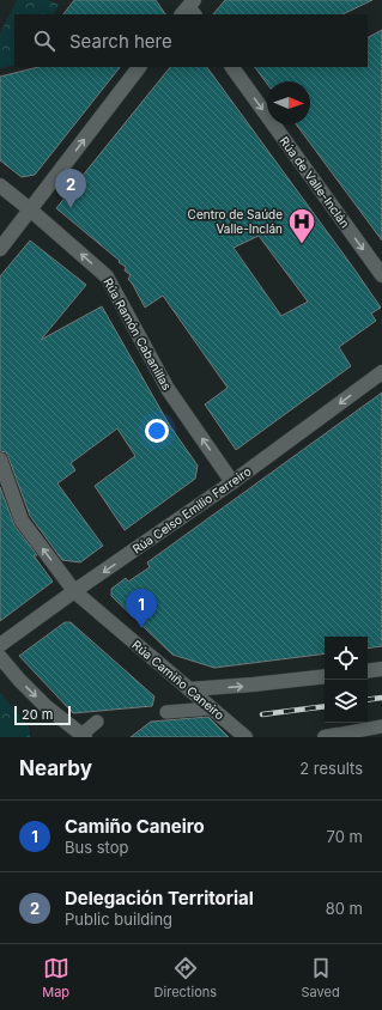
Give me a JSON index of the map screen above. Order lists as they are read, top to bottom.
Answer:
{
  "streets": {
    "street": [
      "Rúa de Valle-Inclán",
      "Rúa Ramón Cabanillas",
      "Rúa Celso Emilio Ferreiro",
      "Rúa Camiño Caneiro"
    ]
  },
  "crossings": [
    ["Rúa Ramón Cabanillas", "Rúa Celso Emilio Ferreiro"],
    ["Rúa Celso Emilio Ferreiro", "Rúa Camiño Caneiro"]
  ],
  "one_way": [
    "Rúa de Valle-Inclán",
    "Rúa Ramón Cabanillas",
    "Rúa Celso Emilio Ferreiro",
    "Rúa Camiño Caneiro"
  ],
  "places": {
    "hospital": ["Centro de Saúde Valle-Inclán"]
  },
  "scale_bar": "20 m",
  "north": "right",
  "page": {
    "search": "Search here",
    "pins": ["2", "1"],
    "scale": "20 m",
    "heading": ["Nearby", "2 results"],
    "list": [
      {
        "mark": "1",
        "name": "Camiño Caneiro",
        "note": "Bus stop",
        "value": "70 m"
      },
      {
        "mark": "2",
        "name": "Delegación Territorial",
        "note": "Public building",
        "value": "80 m"
      }
    ],
    "nav": ["Map", "Directions", "Saved"]
  }
}
